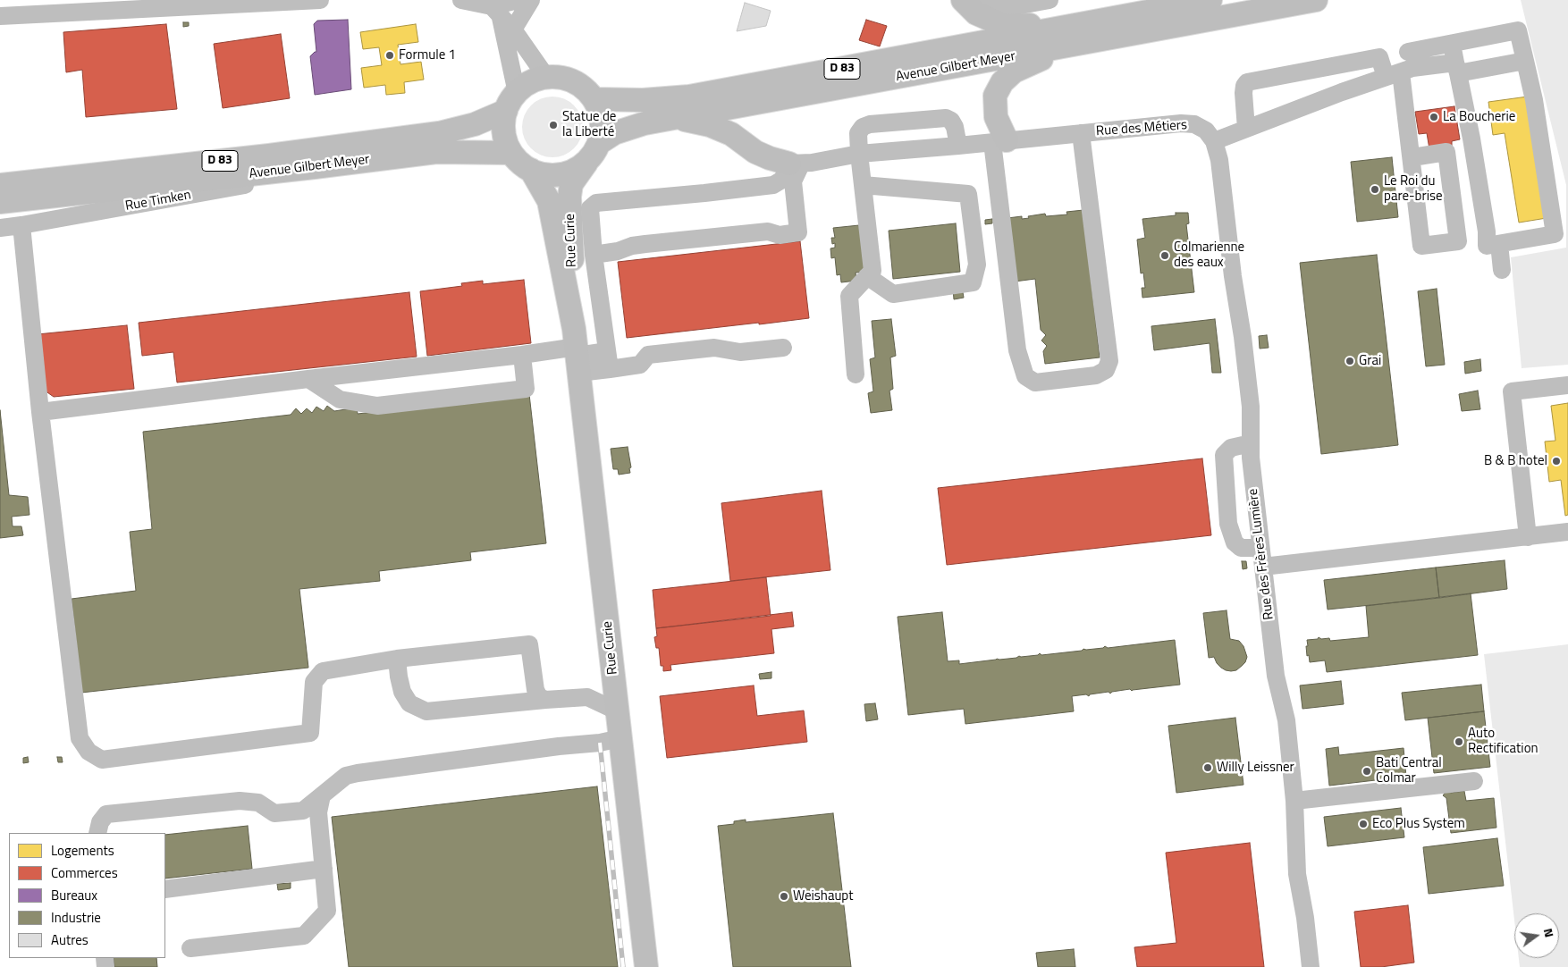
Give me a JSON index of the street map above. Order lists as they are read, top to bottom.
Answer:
{
  "streets": {
    "main road": ["Avenue Gilbert Meyer", "D 83", "Rue Curie"],
    "street": ["Rue des Métiers", "Rue Timken", "Rue des Frères Lumière"]
  },
  "crossings": [
    ["Avenue Gilbert Meyer", "Rue Timken"],
    ["Avenue Gilbert Meyer", "Rue Curie"],
    ["Rue des Métiers", "Rue des Frères Lumière"]
  ],
  "places": [
    "Formule 1",
    "La Boucherie",
    "Statue de la Liberté",
    "Le Roi du pare-brise",
    "Colmarienne des eaux",
    "Grai",
    "B & B hotel",
    "Auto Rectification",
    "Willy Leissner",
    "Bati Central Colmar",
    "Eco Plus System",
    "Weishaupt"
  ],
  "legend": [
    "Logements",
    "Commerces",
    "Bureaux",
    "Industrie",
    "Autres"
  ],
  "north": "right"
}
